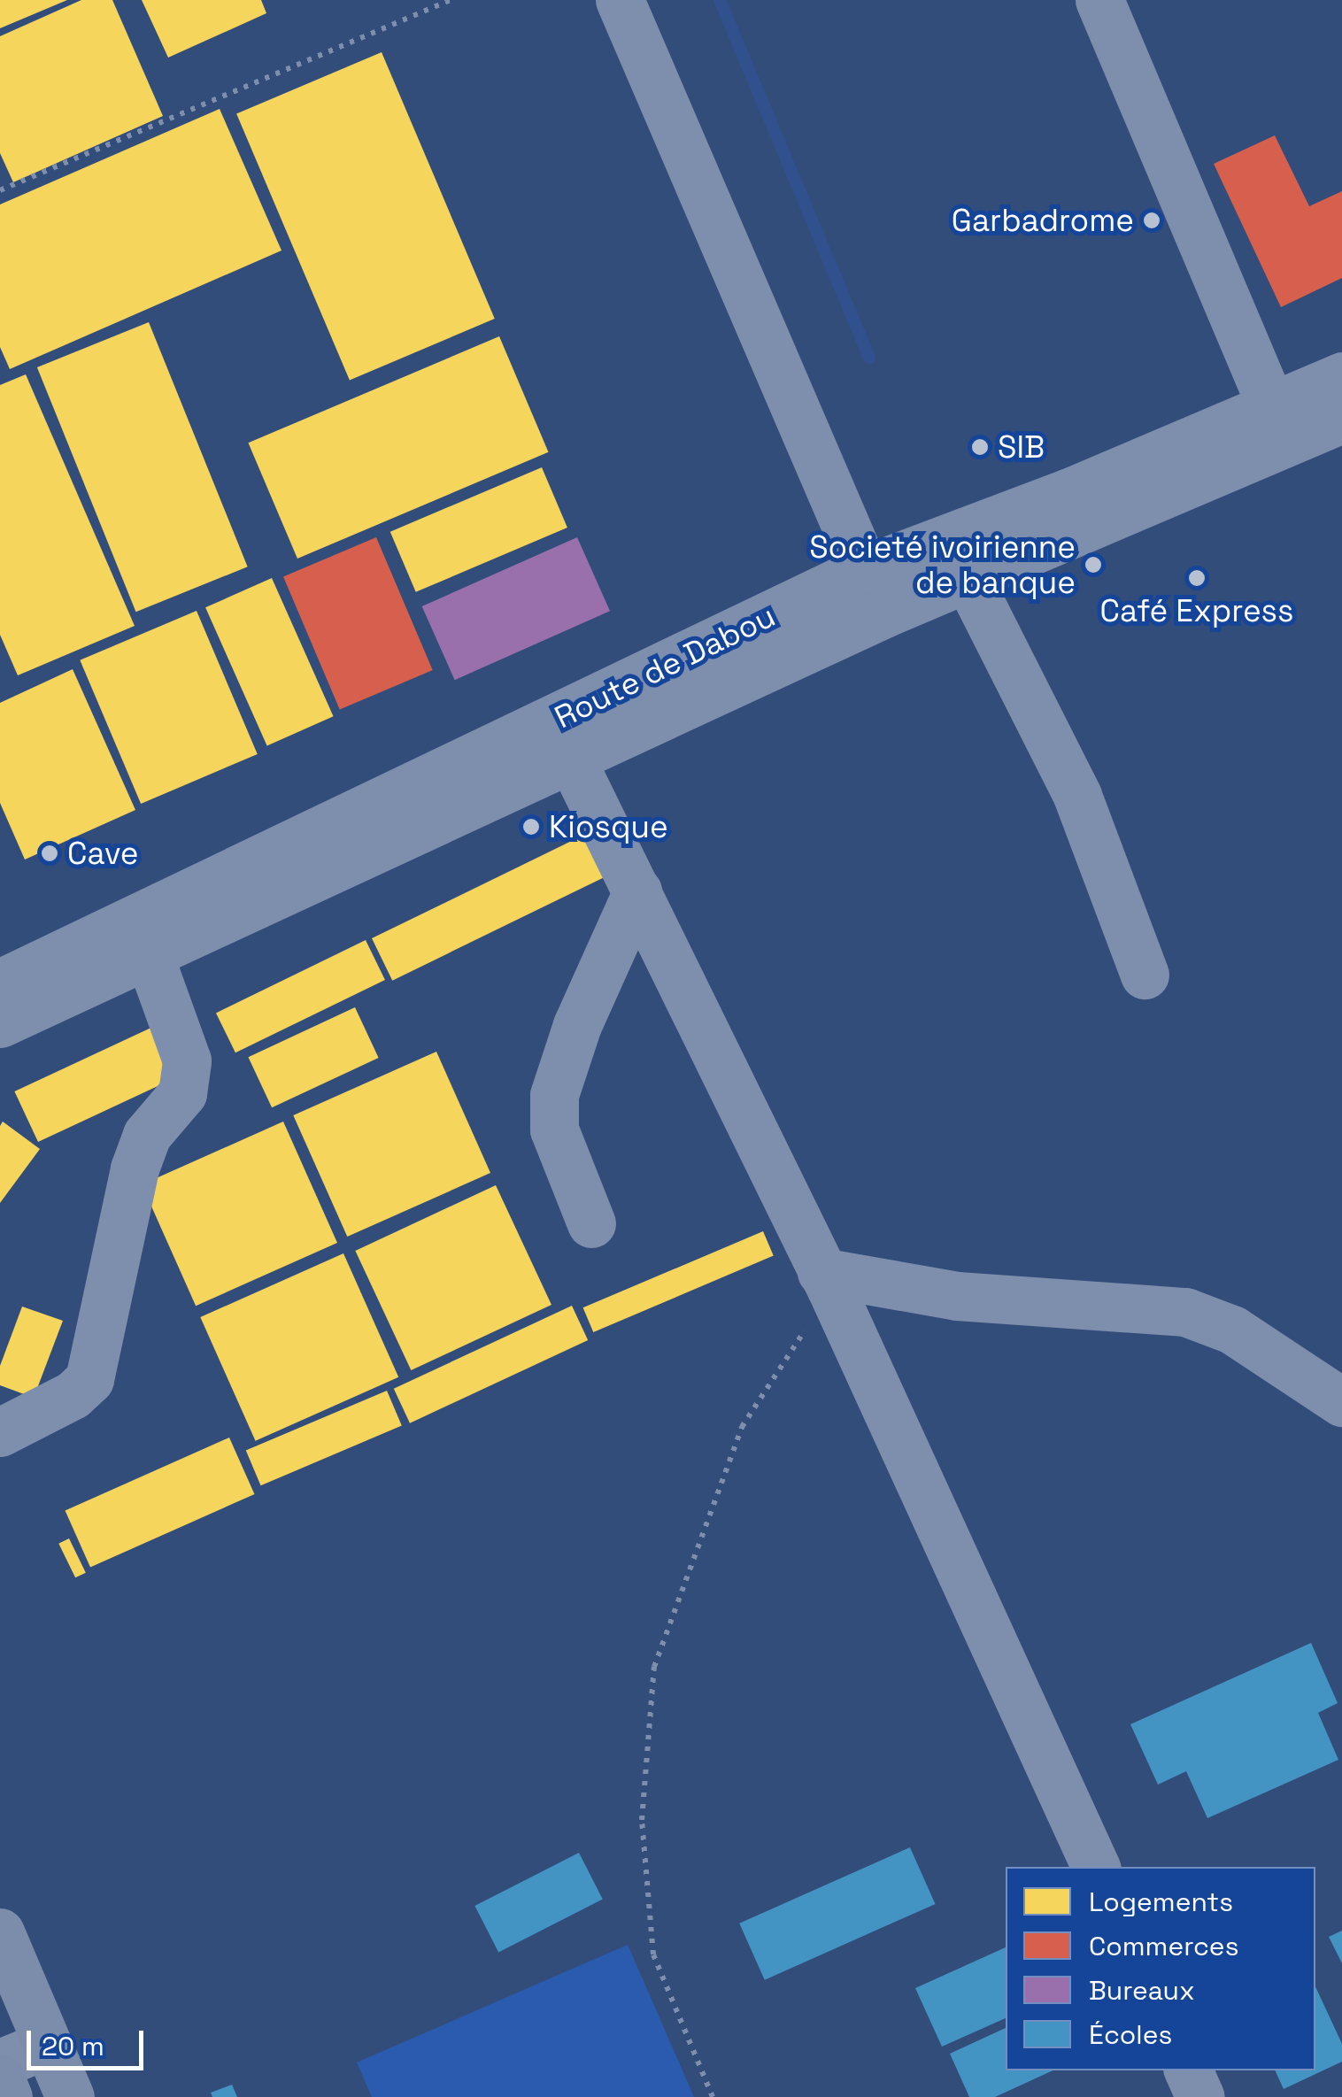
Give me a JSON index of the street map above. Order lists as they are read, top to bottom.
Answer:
{
  "streets": {
    "street": ["Route de Dabou"]
  },
  "places": [
    "Garbadrome",
    "SIB",
    "Societé ivoirienne de banque",
    "Café Express",
    "Kiosque",
    "Cave"
  ],
  "legend": [
    "Logements",
    "Commerces",
    "Bureaux",
    "Écoles"
  ],
  "scale_bar": "20 m"
}
